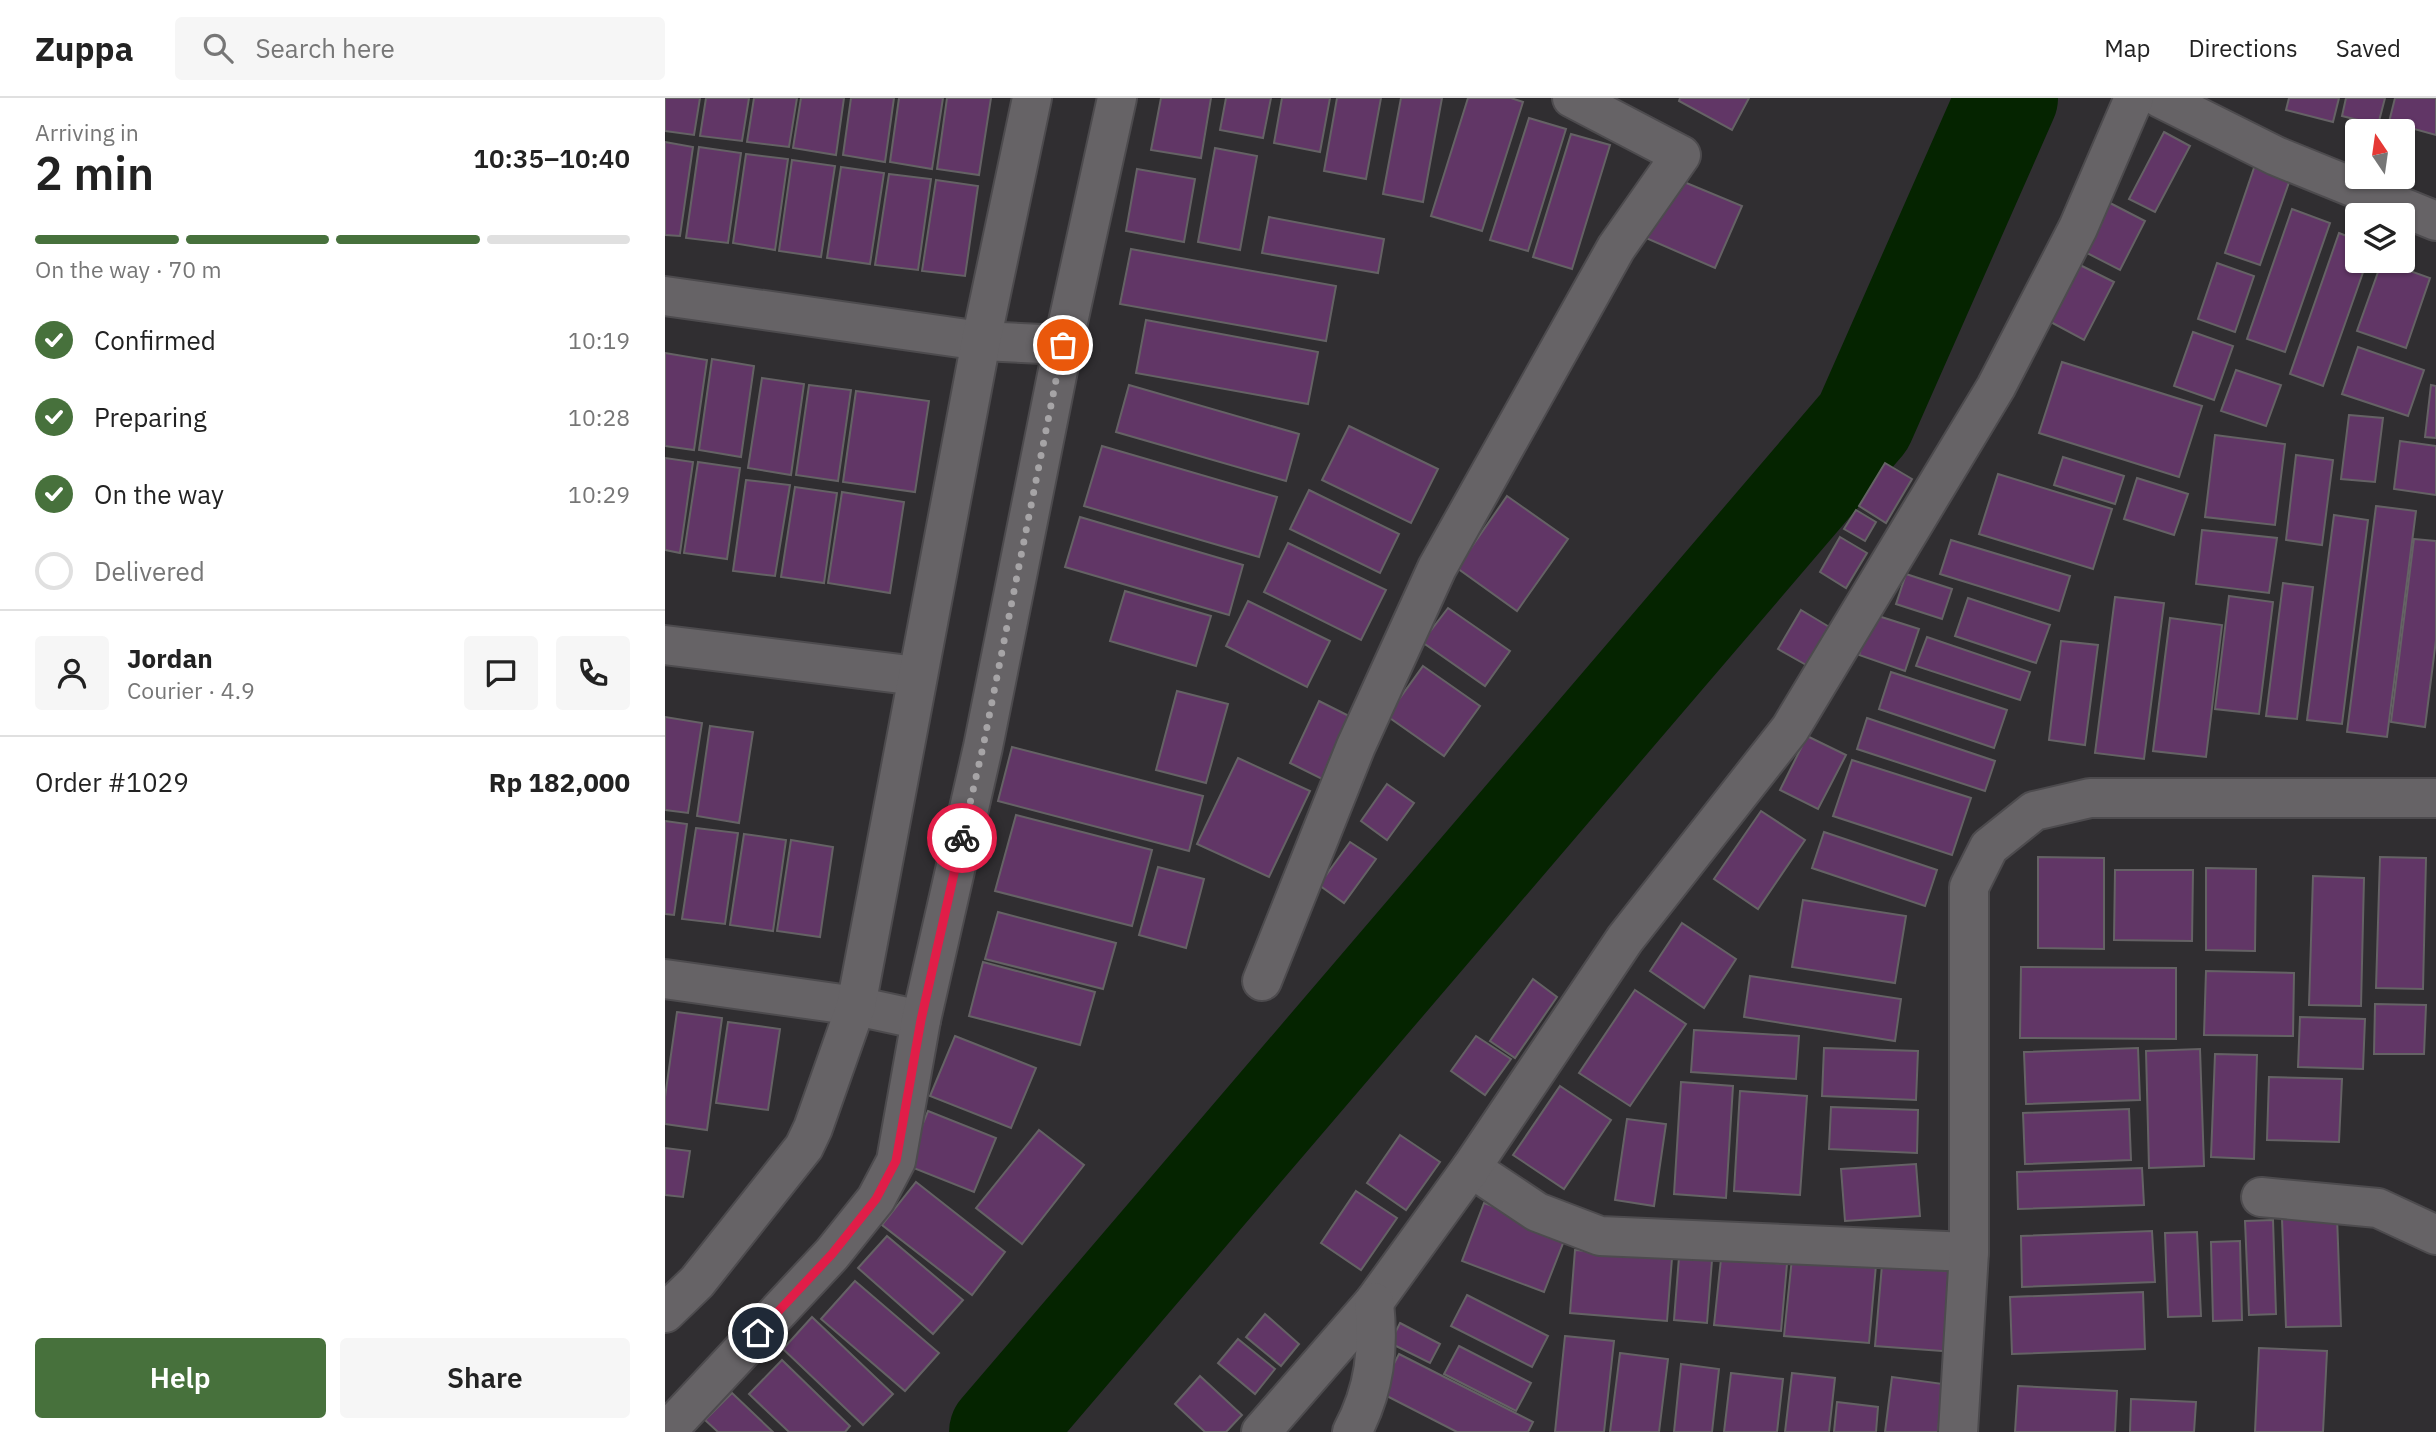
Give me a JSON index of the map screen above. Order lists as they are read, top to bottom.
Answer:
{
  "north": "top",
  "page": {
    "header": "Zuppa",
    "search": "Search here",
    "nav": ["Map", "Directions", "Saved"],
    "heading": ["2 min", "Arriving in", "10:35–10:40"],
    "panel": [
      "Jordan",
      "Courier · 4.9",
      "Order #1029",
      "Rp 182,000"
    ],
    "bar": "On the way · 70 m",
    "list": [
      ["Confirmed", "10:19"],
      ["Preparing", "10:28"],
      ["On the way", "10:29"],
      "Delivered"
    ],
    "buttons": ["Help", "Share"]
  }
}
